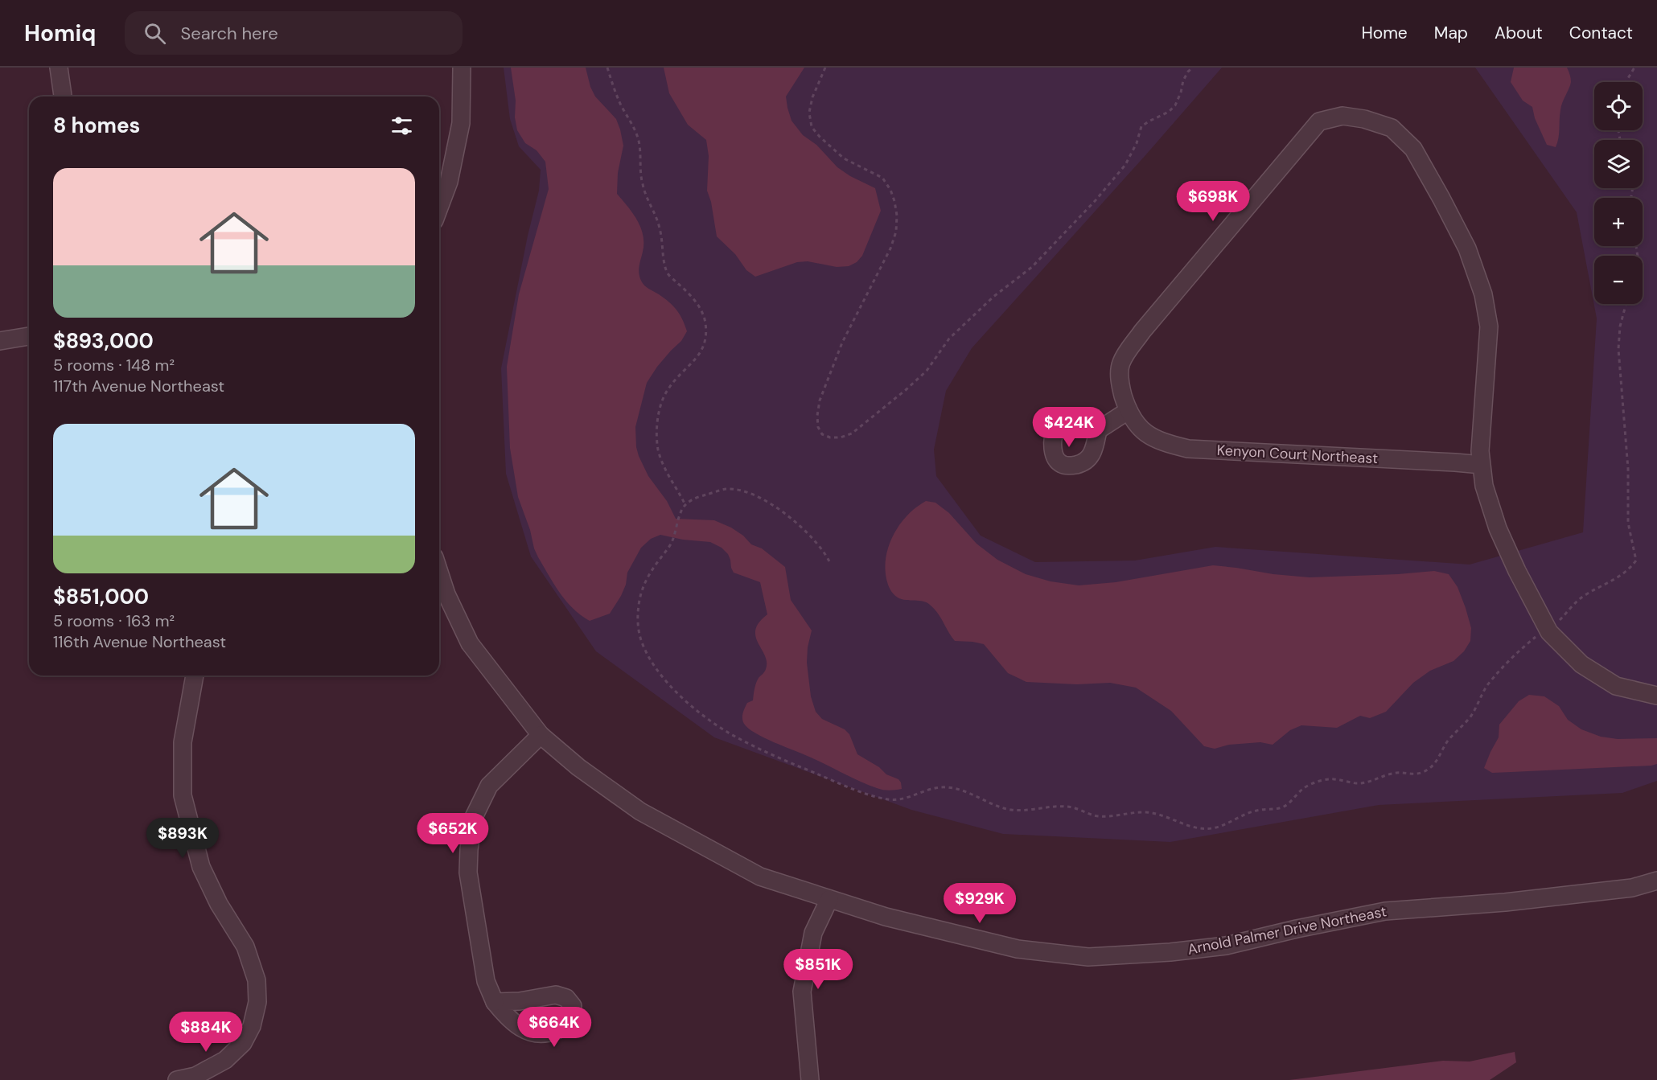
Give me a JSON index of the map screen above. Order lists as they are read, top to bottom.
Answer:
{
  "streets": {
    "street": ["Kenyon Court Northeast", "Arnold Palmer Drive Northeast"]
  },
  "page": {
    "header": "Homiq",
    "search": "Search here",
    "nav": [
      "Home",
      "Map",
      "About",
      "Contact"
    ],
    "map_buttons": ["+", "−"],
    "heading": "8 homes",
    "list": [
      {
        "name": "$893,000",
        "note": "5 rooms · 148 m² · 117th Avenue Northeast"
      },
      {
        "name": "$851,000",
        "note": "5 rooms · 163 m² · 116th Avenue Northeast"
      }
    ],
    "price": [
      "$698K",
      "$424K",
      "$652K",
      "$893K",
      "$929K",
      "$851K",
      "$664K",
      "$884K"
    ]
  }
}
